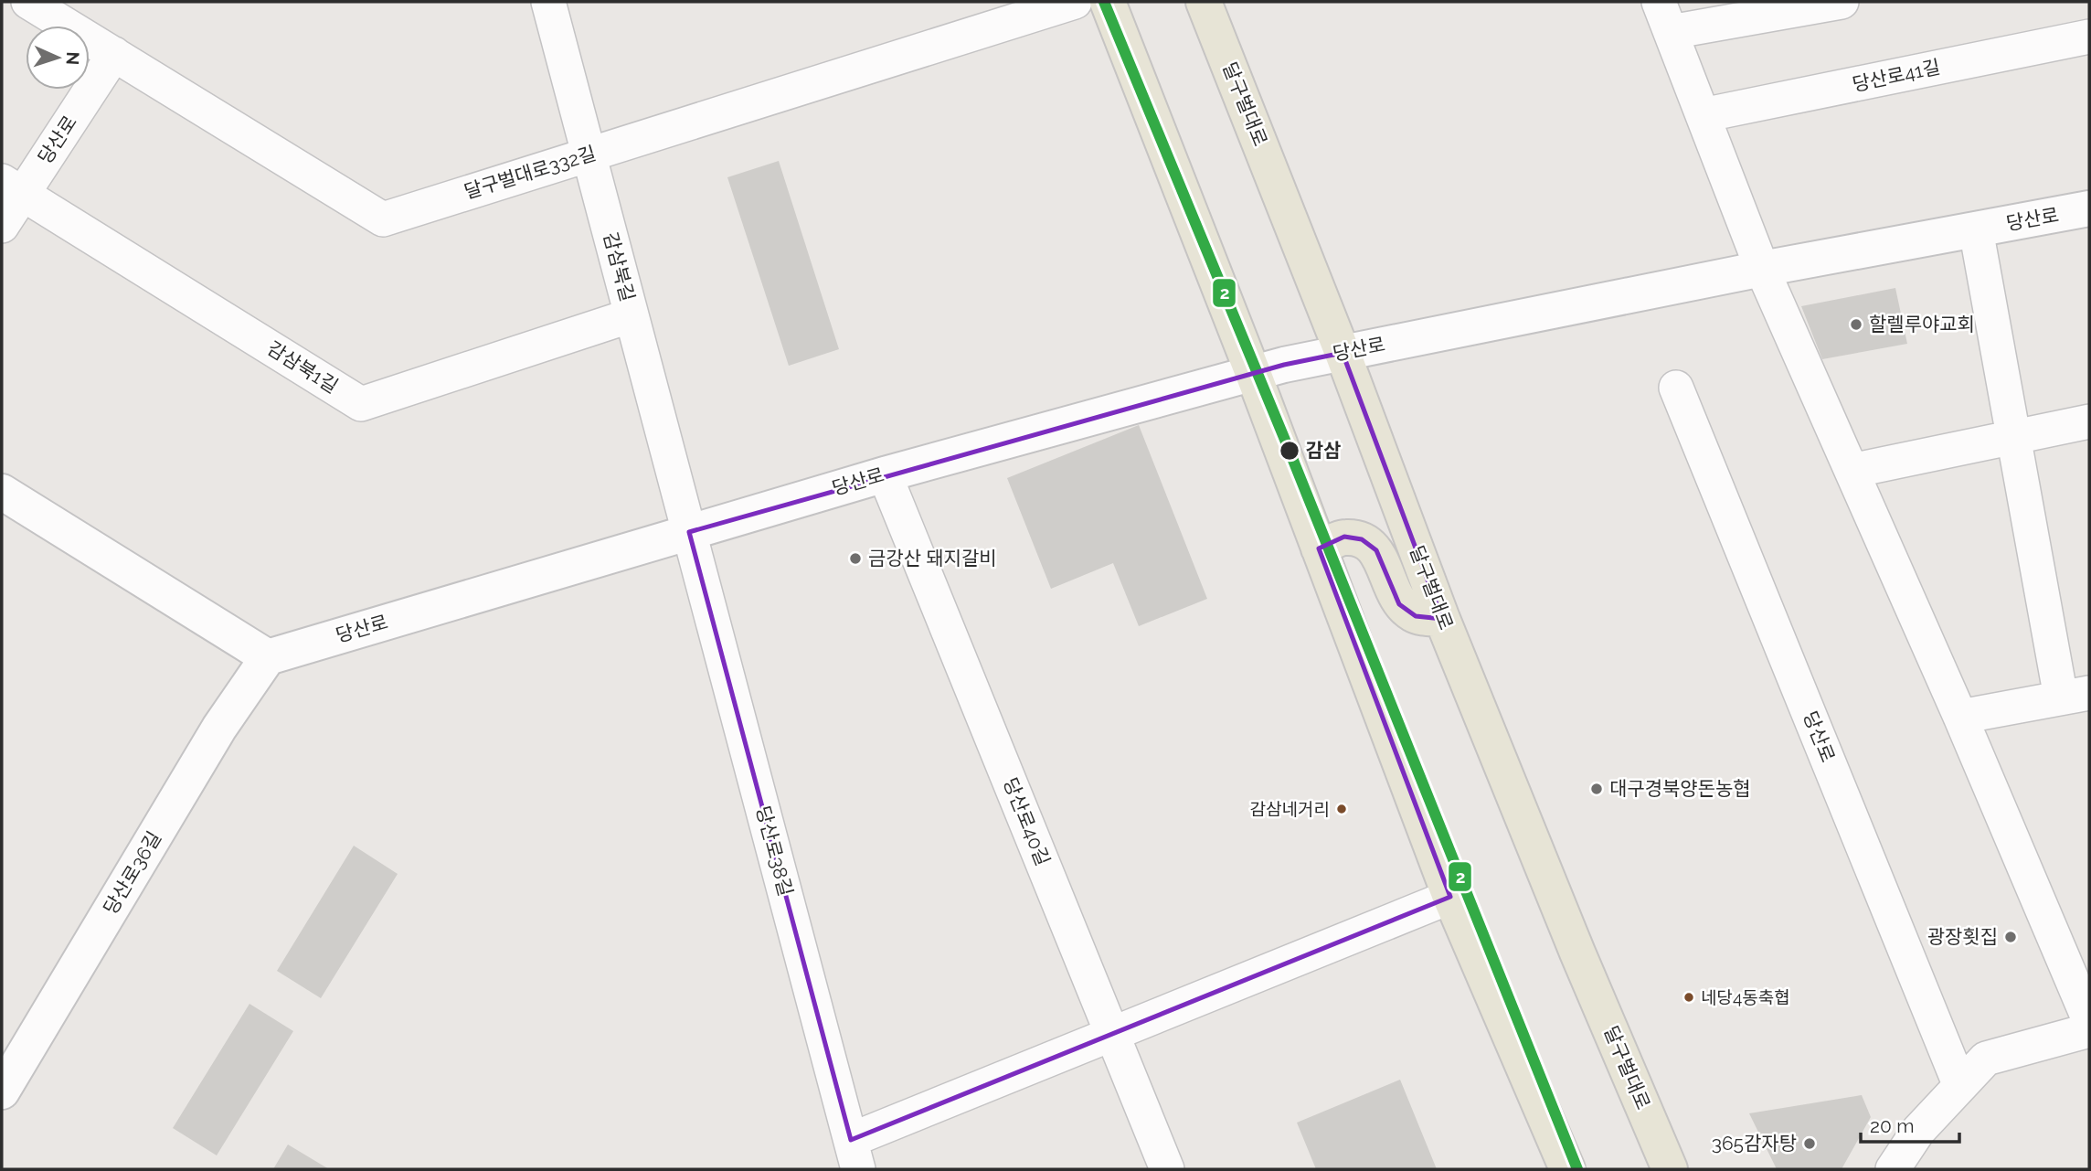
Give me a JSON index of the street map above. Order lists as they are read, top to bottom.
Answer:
{
  "streets": {
    "main road": ["달구벌대로", "당산로", "당산로36길"],
    "street": [
      "당산로41길",
      "달구벌대로332길",
      "감삼북길",
      "감삼북1길",
      "당산로40길",
      "당산로38길"
    ]
  },
  "crossings": [
    ["달구벌대로", "당산로"],
    ["당산로", "달구벌대로332길"],
    ["당산로", "감삼북길"],
    ["당산로", "감삼북1길"],
    ["당산로", "당산로40길"],
    ["당산로", "당산로38길"],
    ["당산로", "당산로36길"],
    ["달구벌대로332길", "감삼북길"],
    ["감삼북길", "감삼북1길"],
    ["감삼북길", "당산로38길"]
  ],
  "places": [
    "할렐루야교회",
    "감삼",
    "금강산 돼지갈비",
    "대구경북양돈농협",
    "감삼네거리",
    "광장횟집",
    "네당4동축협",
    "365감자탕"
  ],
  "lines": ["transit line 2"],
  "scale_bar": "20 m",
  "north": "right"
}
